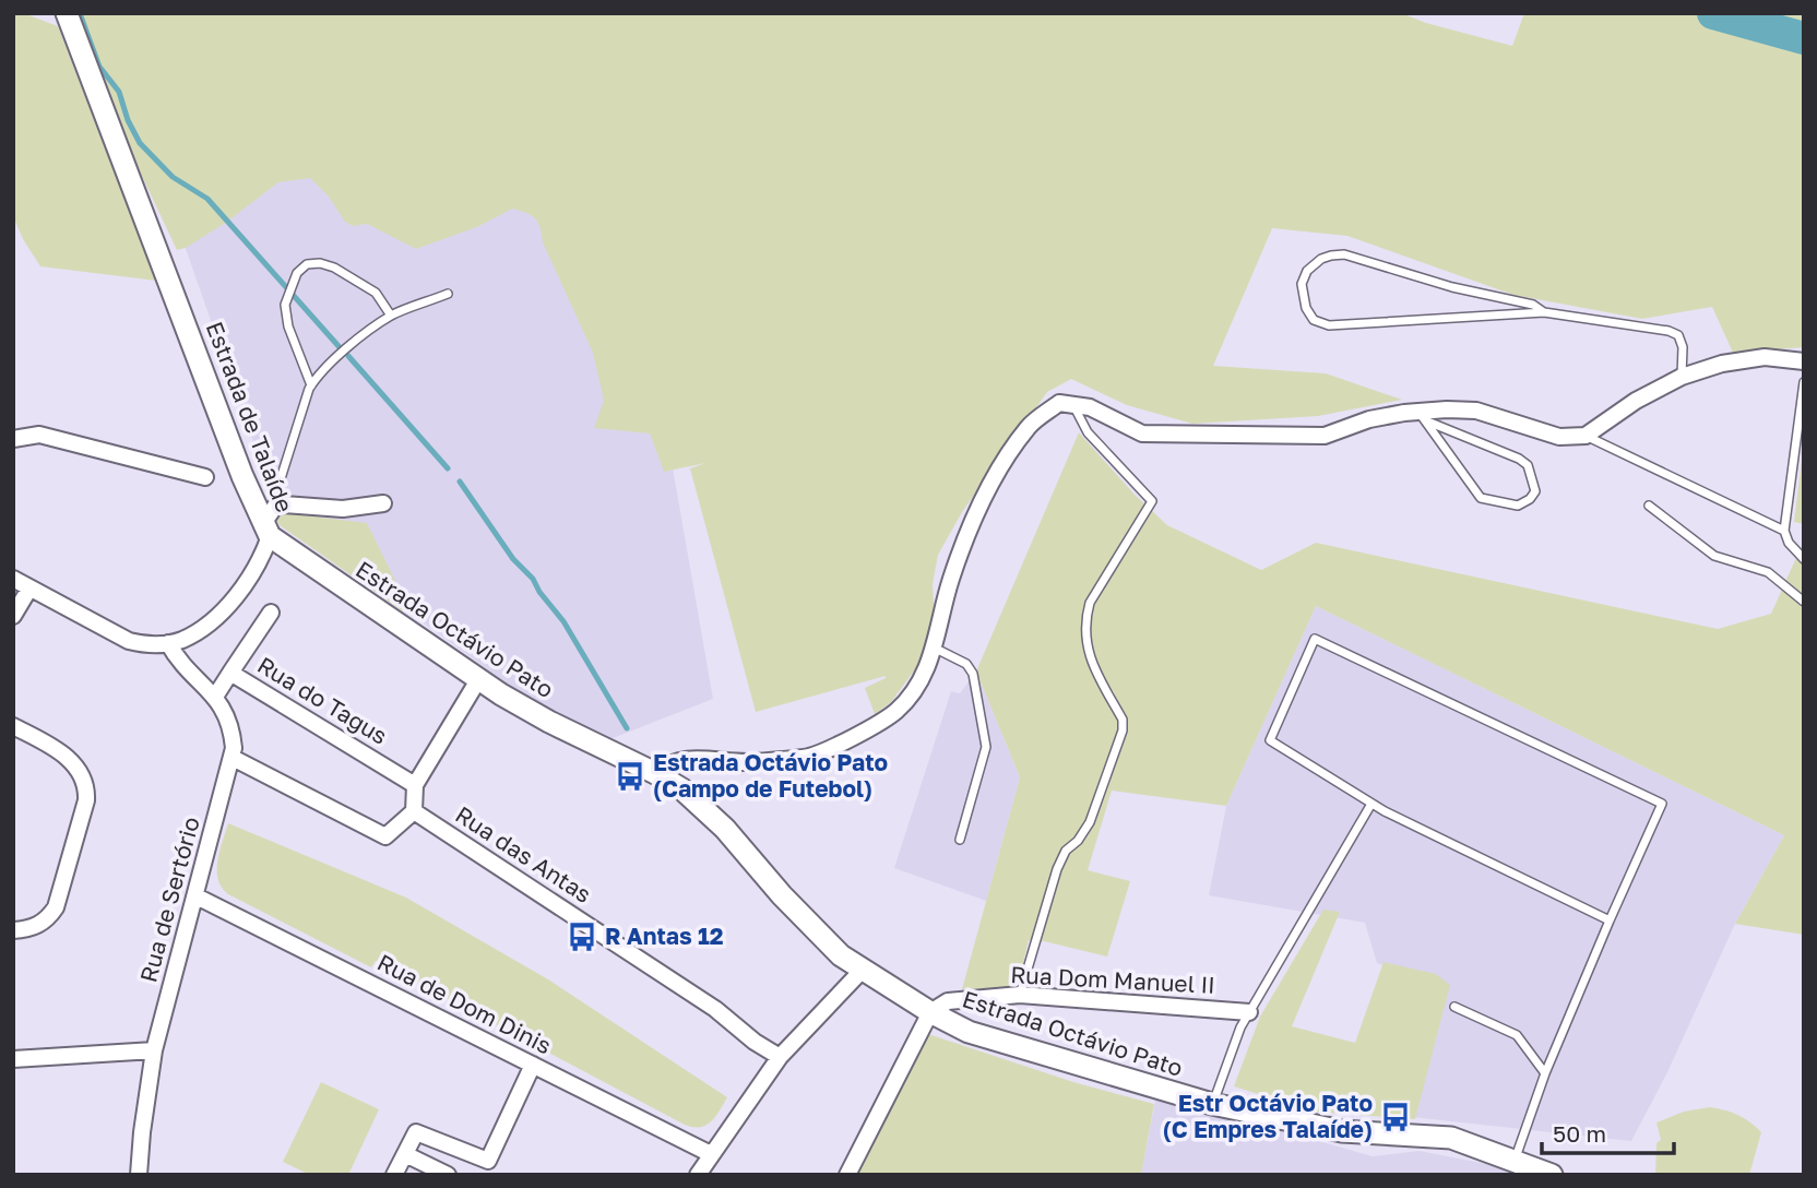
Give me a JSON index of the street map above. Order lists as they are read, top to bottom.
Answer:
{
  "streets": {
    "street": [
      "Estrada de Talaíde",
      "Estrada Octávio Pato",
      "Rua do Tagus",
      "Rua das Antas",
      "Rua de Sertório",
      "Rua Dom Manuel II",
      "Rua de Dom Dinis"
    ]
  },
  "crossings": [
    ["Estrada de Talaíde", "Estrada Octávio Pato"],
    ["Estrada de Talaíde", "Rua de Sertório"],
    ["Estrada Octávio Pato", "Rua Dom Manuel II"],
    ["Rua do Tagus", "Rua de Sertório"],
    ["Rua de Sertório", "Rua de Dom Dinis"]
  ],
  "places": {
    "bus stop": ["Estrada Octávio Pato (Campo de Futebol)", "R Antas 12", "Estr Octávio Pato (C Empres Talaíde)"]
  },
  "scale_bar": "50 m"
}
